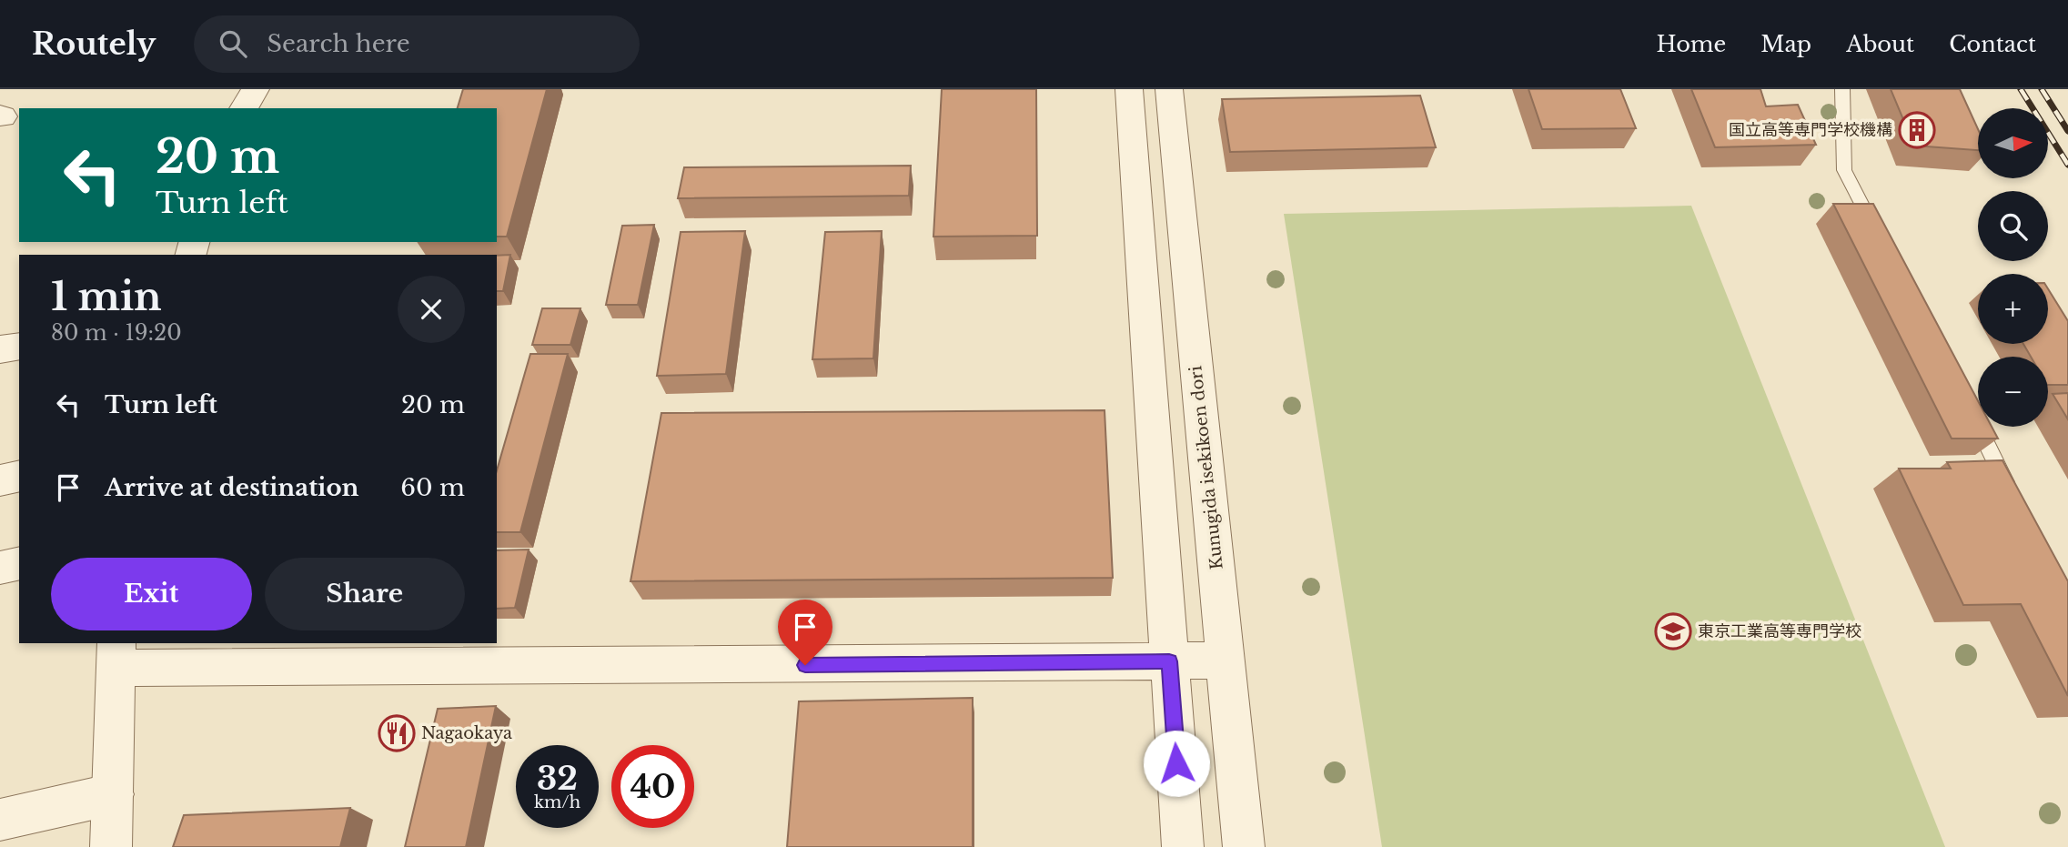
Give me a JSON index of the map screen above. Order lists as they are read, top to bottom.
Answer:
{
  "streets": {
    "street": ["Kunugida isekikoen dori"]
  },
  "places": {
    "building": ["国立高等専門学校機構"],
    "school or university": ["東京工業高等専門学校"],
    "restaurant": ["Nagaokaya"]
  },
  "north": "right",
  "page": {
    "header": "Routely",
    "search": "Search here",
    "nav": [
      "Home",
      "Map",
      "About",
      "Contact"
    ],
    "map_buttons": ["+", "−"],
    "turn": ["20 m", "Turn left"],
    "heading": ["1 min", "80 m · 19:20"],
    "list": [
      {
        "name": "Turn left",
        "value": "20 m"
      },
      {
        "name": "Arrive at destination",
        "value": "60 m"
      }
    ],
    "buttons": ["Exit", "Share"],
    "speed": "32 km/h",
    "limit": "40"
  }
}
